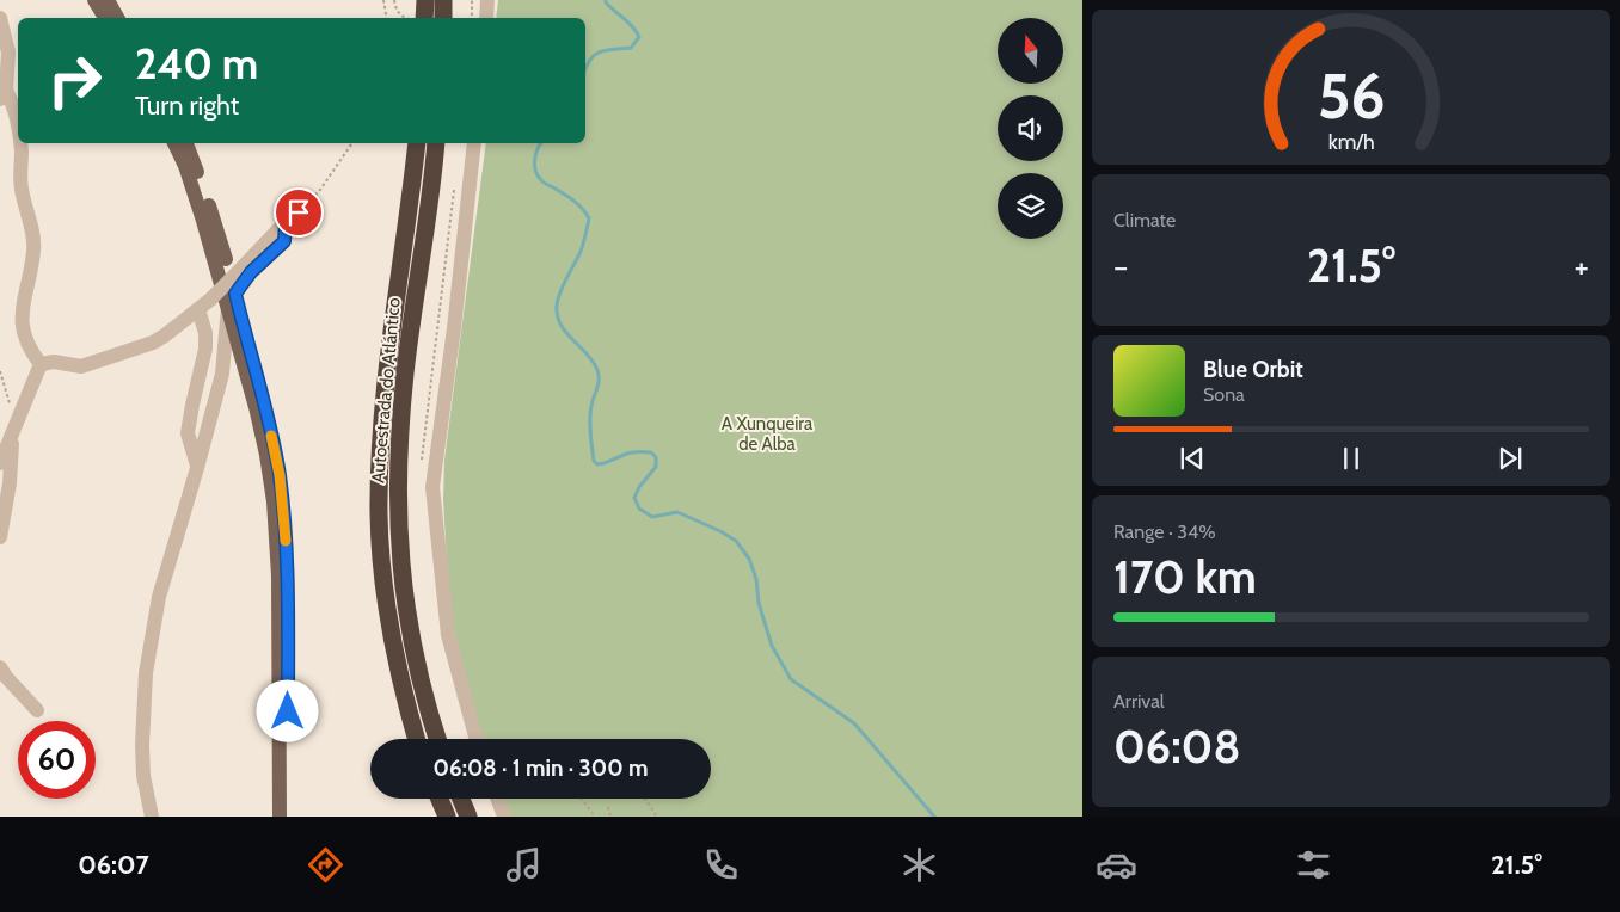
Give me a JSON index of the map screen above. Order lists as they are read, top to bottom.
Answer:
{
  "streets": {
    "highway": ["Autoestrada do Atlántico"]
  },
  "parks": ["A Xunqueira de Alba"],
  "north": "top",
  "page": {
    "turn": ["240 m", "Turn right"],
    "tile": [
      "Climate",
      ["Range · 34%", "170 km"],
      ["Arrival", "06:08"]
    ],
    "heat": ["−", "21.5°", "+"],
    "song": ["Blue Orbit", "Sona"],
    "limit": "60",
    "trip": "06:08 · 1 min · 300 m",
    "tabs": ["06:07", "21.5°"],
    "gauge": ["56", "km/h"]
  }
}
